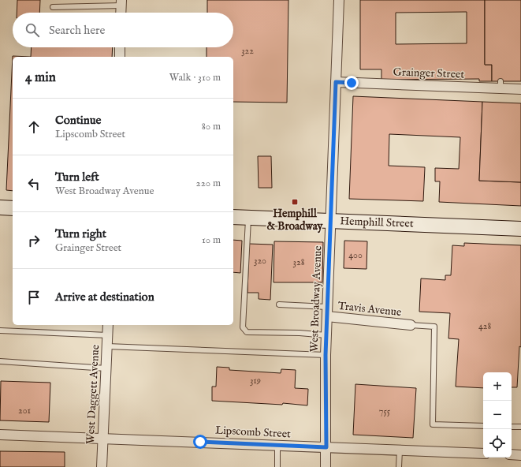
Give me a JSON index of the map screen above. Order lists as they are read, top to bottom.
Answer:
{
  "streets": {
    "street": [
      "Grainger Street",
      "Hemphill Street",
      "West Broadway Avenue",
      "Travis Avenue",
      "West Daggett Avenue",
      "Lipscomb Street"
    ]
  },
  "crossings": [
    ["Grainger Street", "West Broadway Avenue"],
    ["Hemphill Street", "West Broadway Avenue"],
    ["West Broadway Avenue", "Travis Avenue"],
    ["West Broadway Avenue", "Lipscomb Street"],
    ["West Daggett Avenue", "Lipscomb Street"]
  ],
  "places": {
    "transit": ["Hemphill & Broadway"]
  },
  "house_numbers": [
    "322",
    "400",
    "320",
    "328",
    "428",
    "319",
    "201",
    "755"
  ],
  "page": {
    "search": "Search here",
    "heading": ["4 min", "Walk · 310 m"],
    "list": [
      ["Continue", "Lipscomb Street", "80 m"],
      ["Turn left", "West Broadway Avenue", "220 m"],
      ["Turn right", "Grainger Street", "10 m"],
      "Arrive at destination"
    ],
    "map_buttons": ["+", "−"]
  }
}
